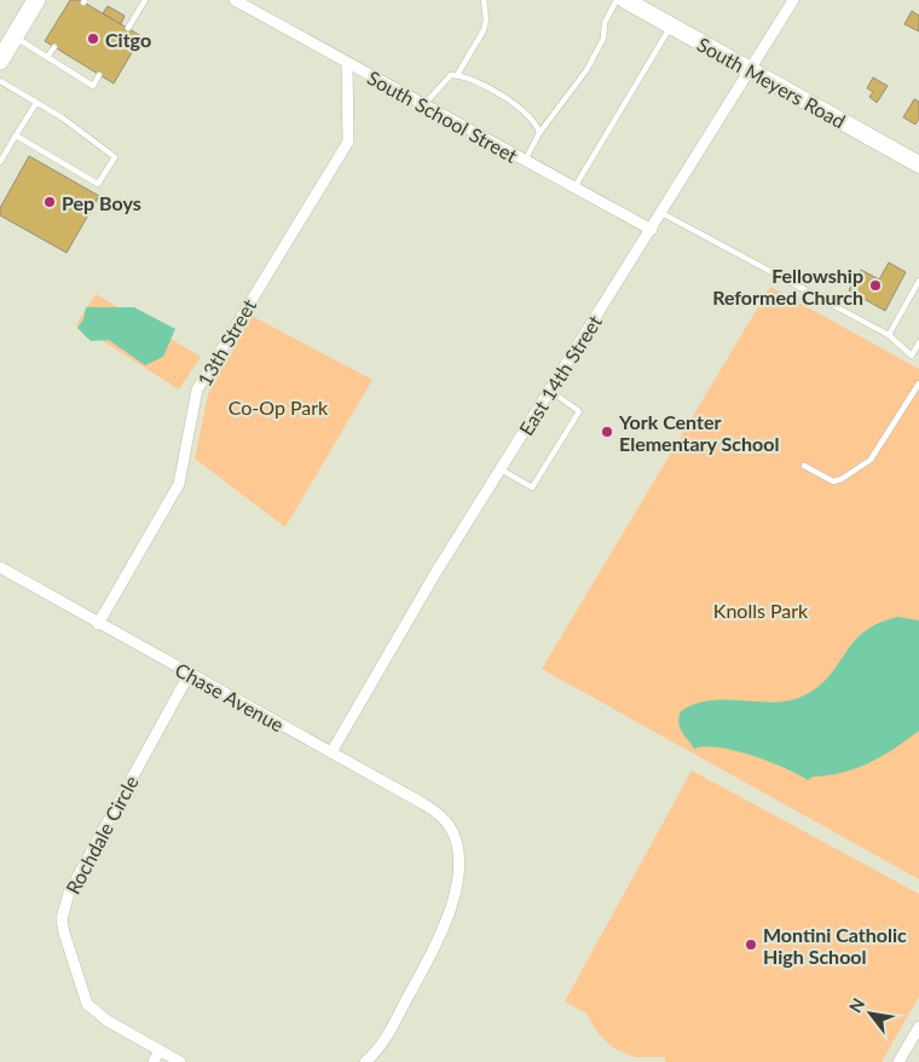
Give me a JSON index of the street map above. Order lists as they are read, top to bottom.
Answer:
{
  "streets": {
    "street": [
      "South Meyers Road",
      "South School Street",
      "13th Street",
      "East 14th Street",
      "Chase Avenue",
      "Rochdale Circle"
    ]
  },
  "crossings": [
    ["South Meyers Road", "East 14th Street"],
    ["South School Street", "13th Street"],
    ["South School Street", "East 14th Street"],
    ["13th Street", "Chase Avenue"],
    ["East 14th Street", "Chase Avenue"],
    ["Chase Avenue", "Rochdale Circle"]
  ],
  "parks": ["Co-Op Park", "Knolls Park"],
  "places": [
    "Citgo",
    "Pep Boys",
    "Fellowship Reformed Church",
    "York Center Elementary School",
    "Montini Catholic High School"
  ],
  "north": "top left"
}
